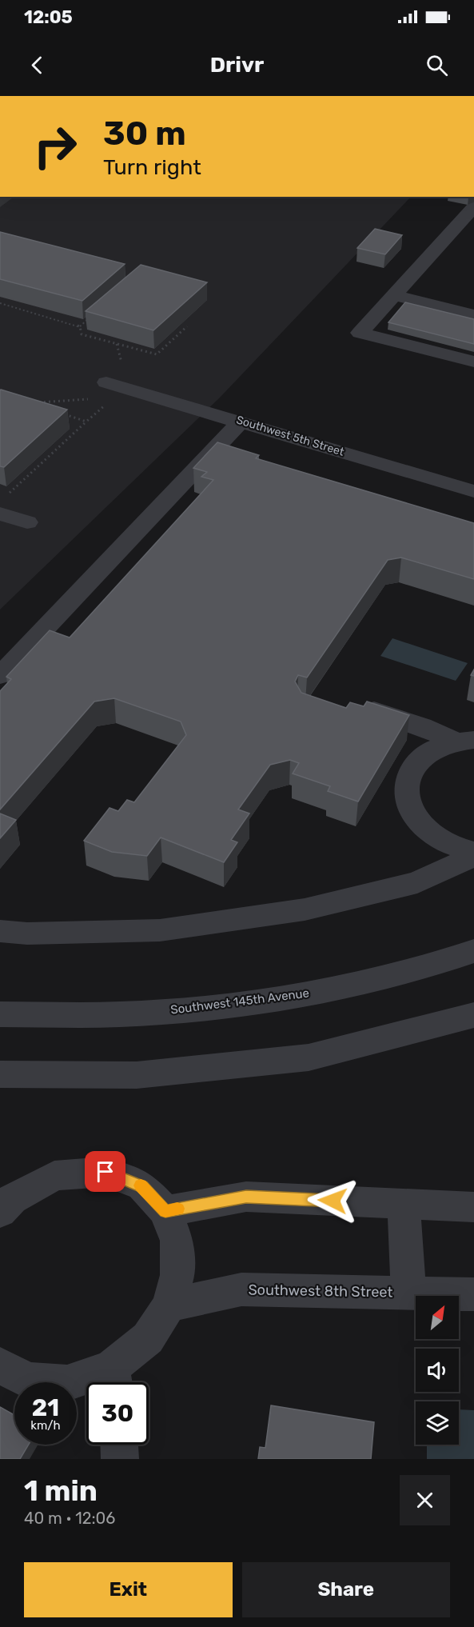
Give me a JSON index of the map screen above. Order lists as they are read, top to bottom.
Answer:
{
  "streets": {
    "street": ["Southwest 5th Street", "Southwest 145th Avenue", "Southwest 8th Street"]
  },
  "north": "top right",
  "page": {
    "status": "12:05",
    "header": "Drivr",
    "turn": ["30 m", "Turn right"],
    "speed": "21 km/h",
    "limit": "30",
    "heading": ["1 min", "40 m · 12:06"],
    "buttons": ["Exit", "Share"]
  }
}
